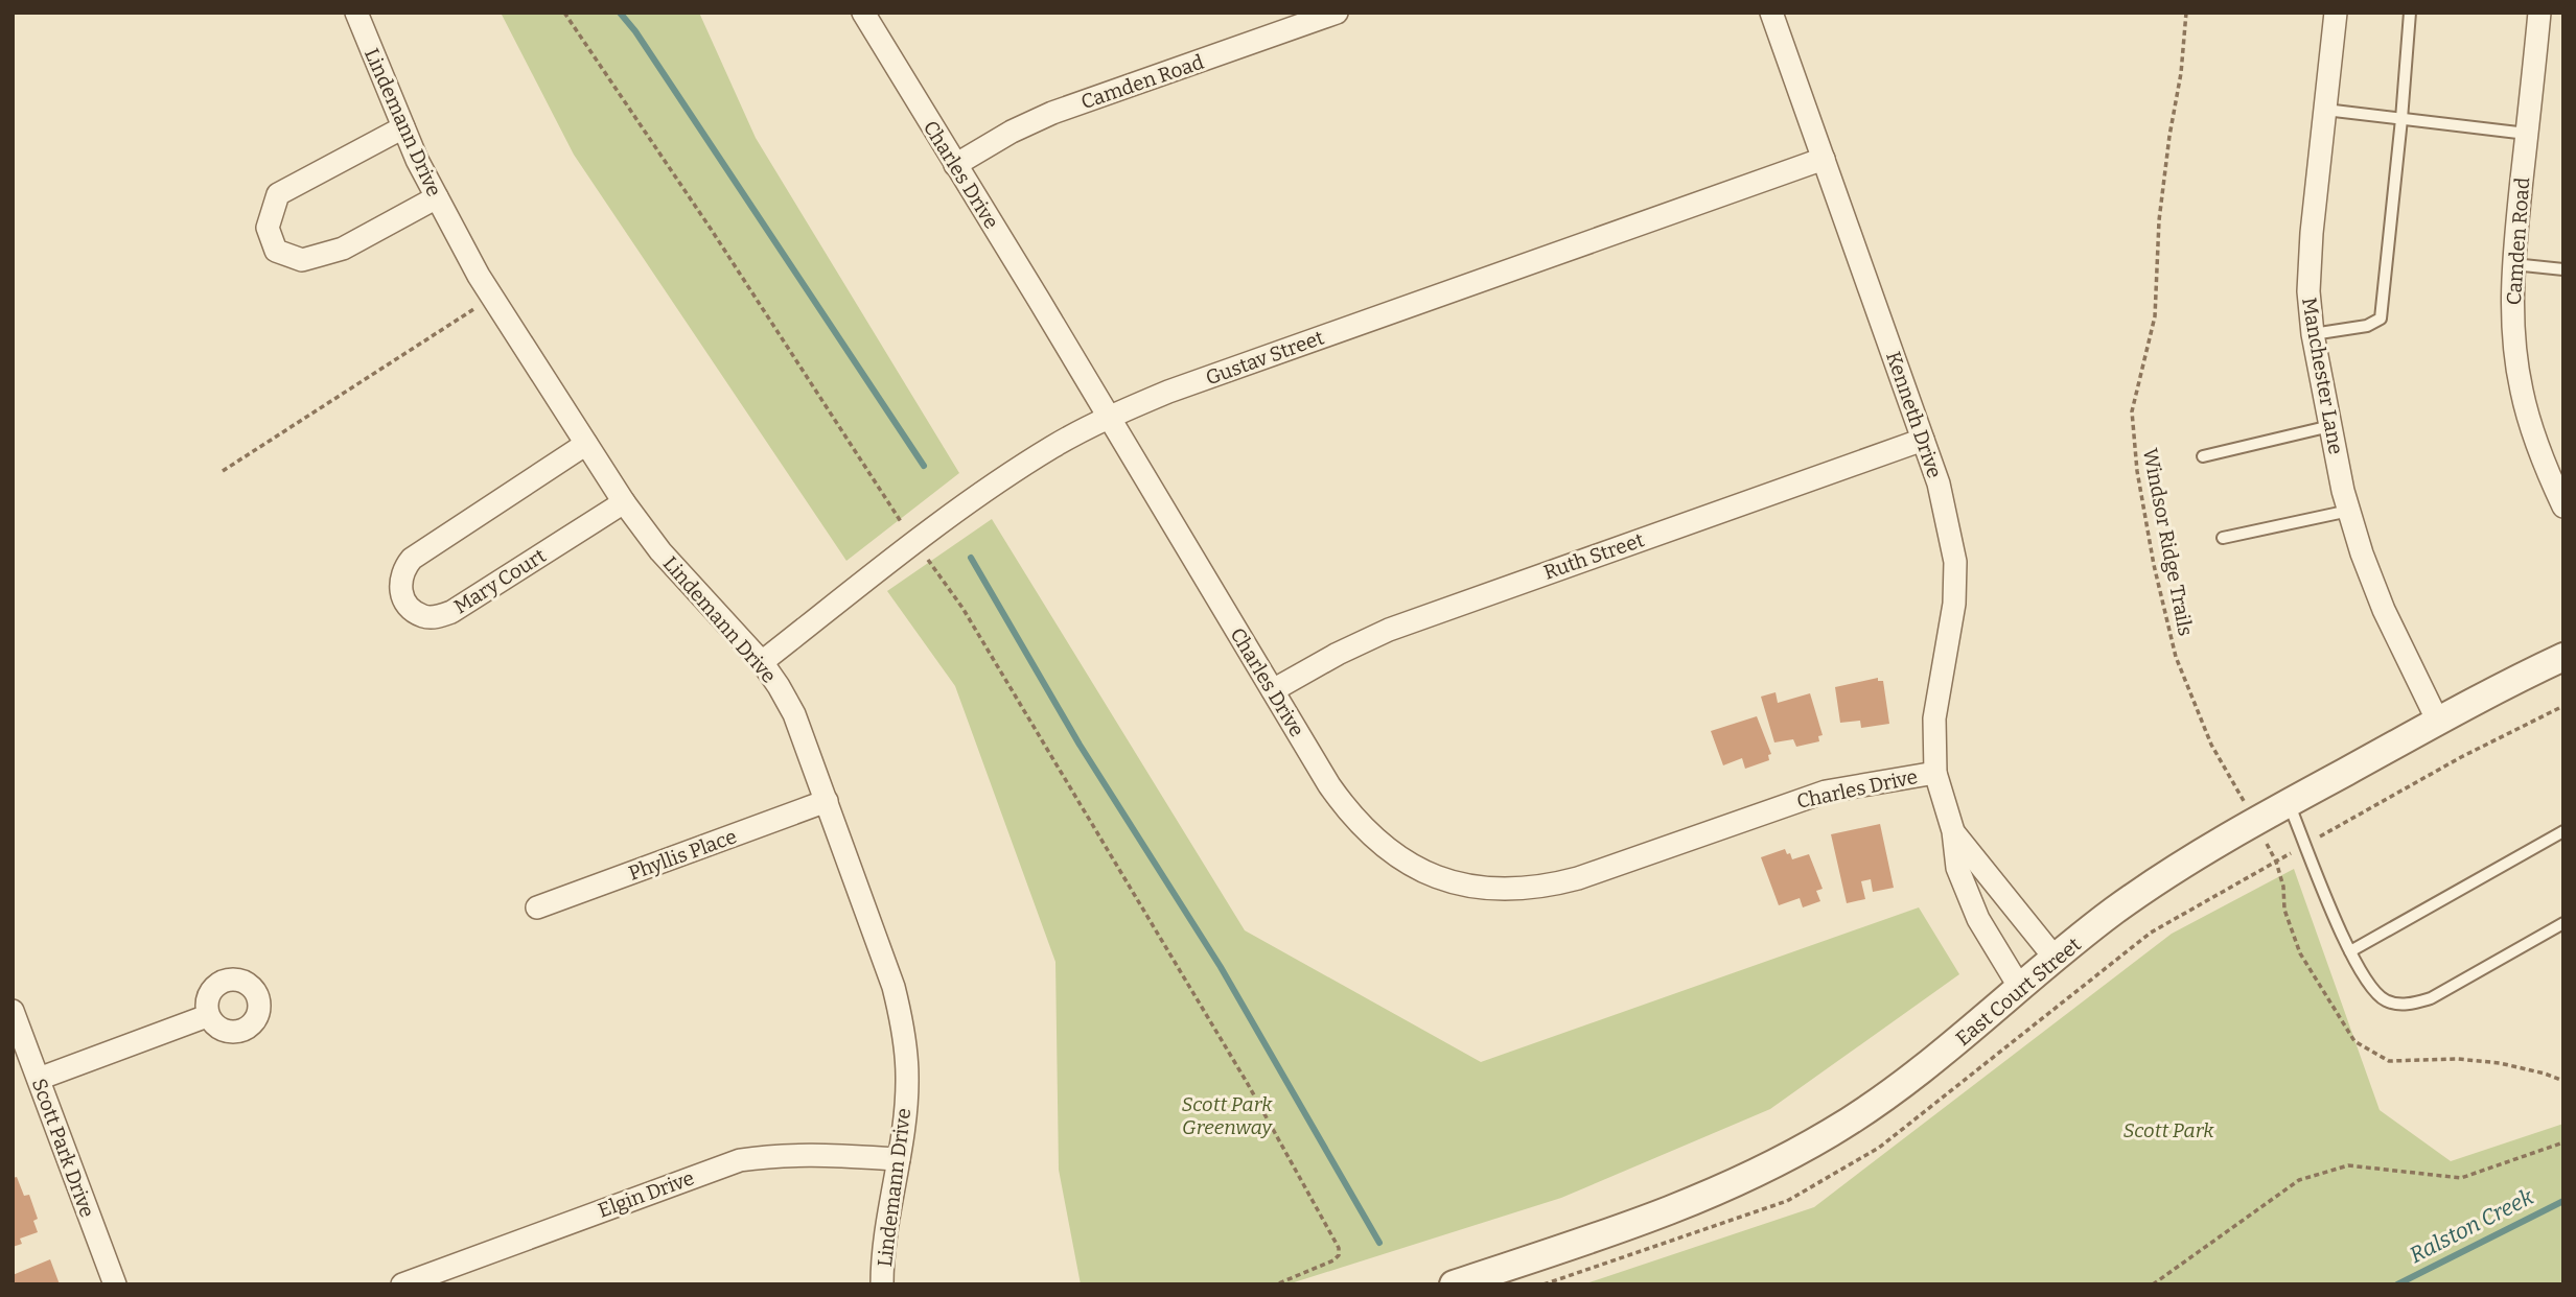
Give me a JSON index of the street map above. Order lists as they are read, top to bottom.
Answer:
{
  "streets": {
    "street": [
      "Camden Road",
      "Lindemann Drive",
      "Charles Drive",
      "Gustav Street",
      "Manchester Lane",
      "Kenneth Drive",
      "Ruth Street",
      "Mary Court",
      "Phyllis Place",
      "East Court Street",
      "Scott Park Drive",
      "Elgin Drive"
    ],
    "path": ["Windsor Ridge Trails"]
  },
  "crossings": [
    ["Camden Road", "Charles Drive"],
    ["Lindemann Drive", "Gustav Street"],
    ["Lindemann Drive", "Mary Court"],
    ["Lindemann Drive", "Phyllis Place"],
    ["Lindemann Drive", "Elgin Drive"],
    ["Charles Drive", "Gustav Street"],
    ["Charles Drive", "Kenneth Drive"],
    ["Charles Drive", "Ruth Street"],
    ["Gustav Street", "Kenneth Drive"],
    ["Manchester Lane", "East Court Street"],
    ["Kenneth Drive", "Ruth Street"],
    ["Kenneth Drive", "East Court Street"],
    ["Windsor Ridge Trails", "East Court Street"]
  ],
  "water": ["Ralston Creek"],
  "parks": ["Scott Park Greenway", "Scott Park"]
}
